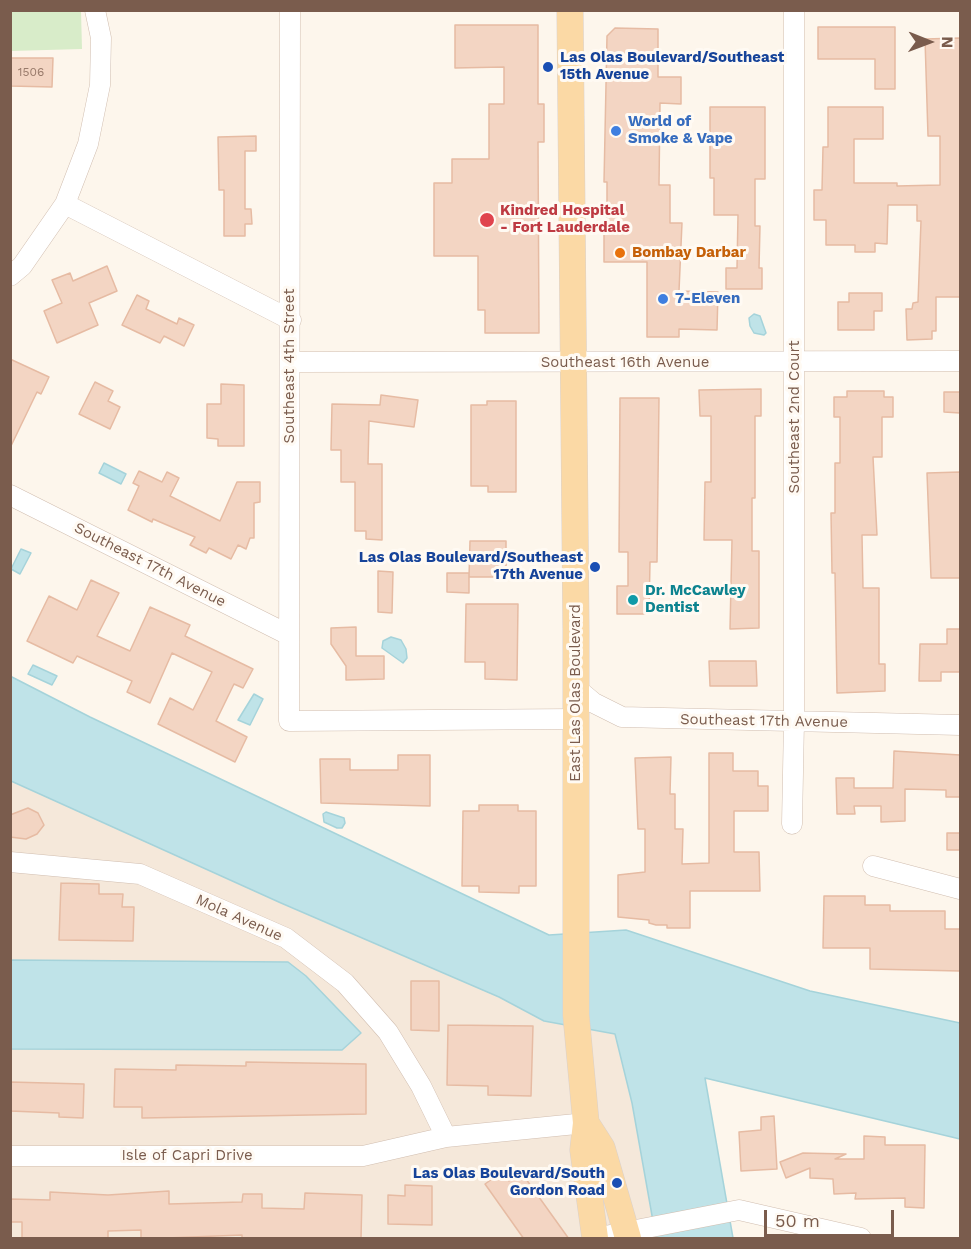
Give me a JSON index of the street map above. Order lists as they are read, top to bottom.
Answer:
{
  "streets": {
    "main road": ["East Las Olas Boulevard"],
    "street": [
      "Southeast 16th Avenue",
      "Southeast 4th Street",
      "Southeast 2nd Court",
      "Southeast 17th Avenue",
      "Mola Avenue",
      "Isle of Capri Drive"
    ]
  },
  "crossings": [
    ["Southeast 16th Avenue", "Southeast 4th Street"],
    ["Southeast 16th Avenue", "Southeast 2nd Court"],
    ["Southeast 16th Avenue", "East Las Olas Boulevard"],
    ["Southeast 4th Street", "Southeast 17th Avenue"],
    ["Southeast 4th Street", "East Las Olas Boulevard"],
    ["Southeast 2nd Court", "Southeast 17th Avenue"],
    ["Southeast 17th Avenue", "East Las Olas Boulevard"],
    ["East Las Olas Boulevard", "Isle of Capri Drive"],
    ["Mola Avenue", "Isle of Capri Drive"]
  ],
  "places": [
    "Las Olas Boulevard/Southeast 15th Avenue",
    "World of Smoke & Vape",
    "Kindred Hospital - Fort Lauderdale",
    "Bombay Darbar",
    "7-Eleven",
    "Las Olas Boulevard/Southeast 17th Avenue",
    "Dr. McCawley Dentist",
    "Las Olas Boulevard/South Gordon Road"
  ],
  "house_numbers": ["1506"],
  "scale_bar": "50 m",
  "north": "right"
}
